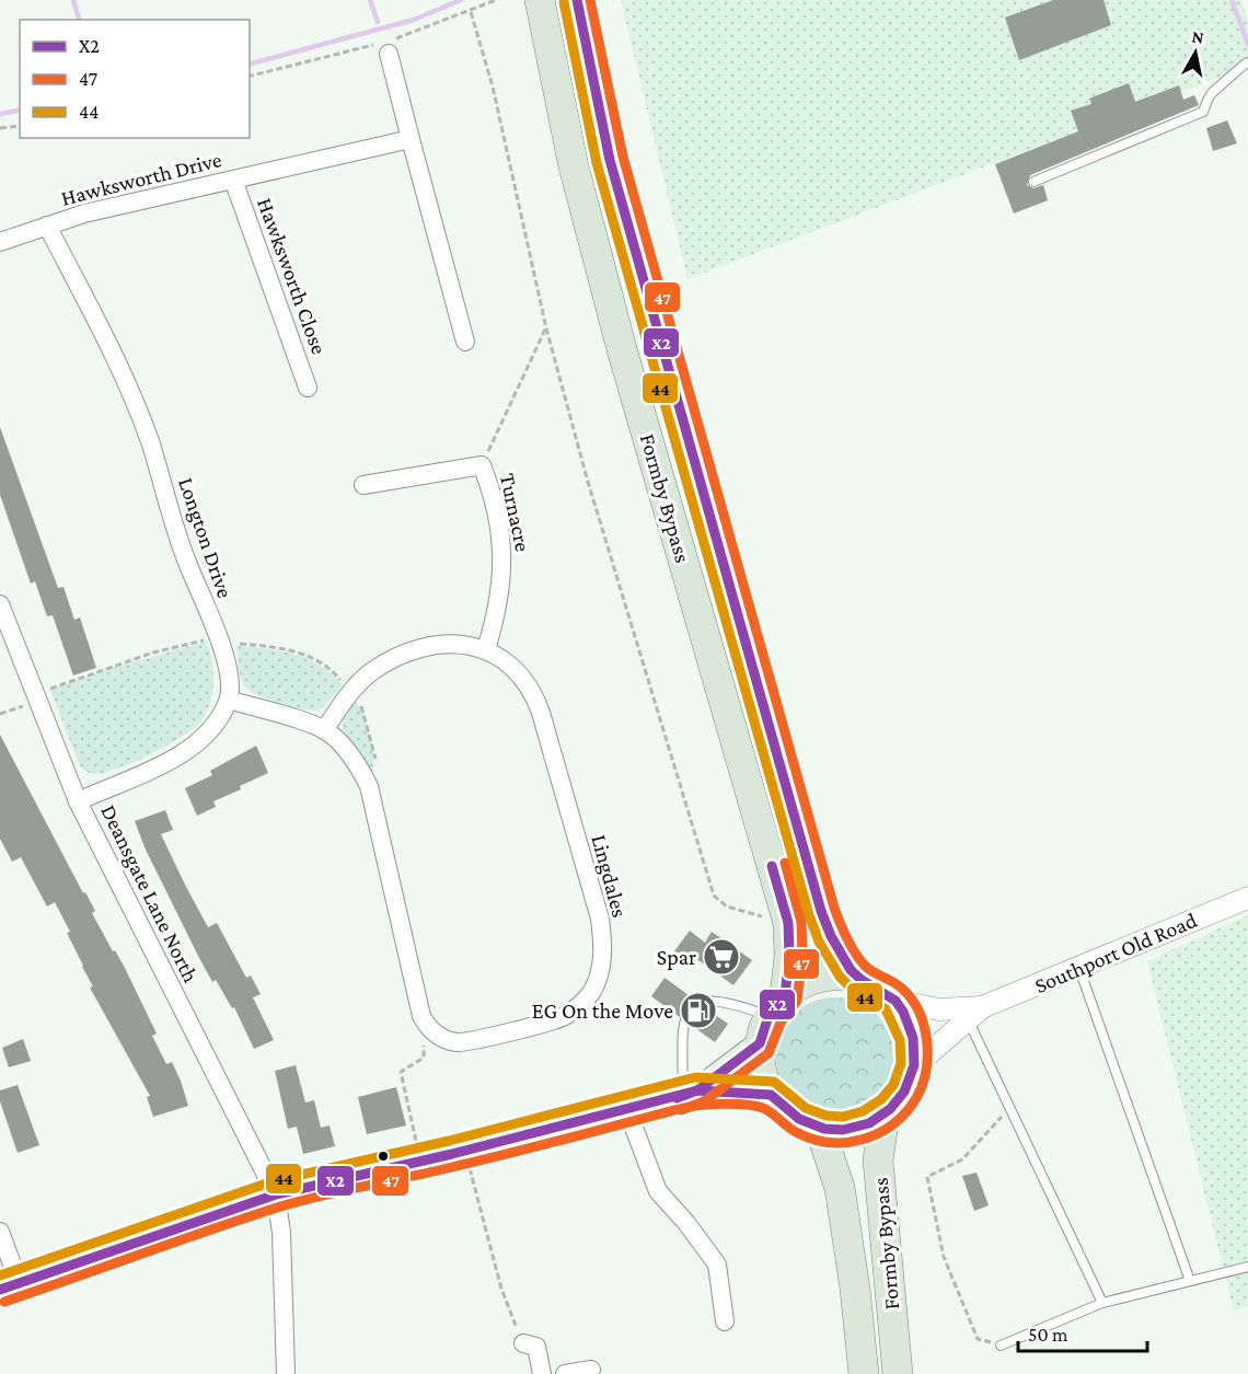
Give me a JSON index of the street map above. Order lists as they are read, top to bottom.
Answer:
{
  "streets": {
    "highway": ["Formby Bypass"],
    "street": [
      "Hawksworth Drive",
      "Hawksworth Close",
      "Turnacre",
      "Longton Drive",
      "Lingdales",
      "Deansgate Lane North",
      "Southport Old Road"
    ]
  },
  "crossings": [
    ["Hawksworth Drive", "Hawksworth Close"],
    ["Hawksworth Drive", "Longton Drive"],
    ["Turnacre", "Lingdales"]
  ],
  "places": {
    "supermarket": ["Spar"],
    "fuel station": ["EG On the Move"]
  },
  "lines": ["transit line X2", "transit line 47", "transit line 44"],
  "legend": ["X2", "47", "44"],
  "scale_bar": "50 m",
  "north": "top"
}
